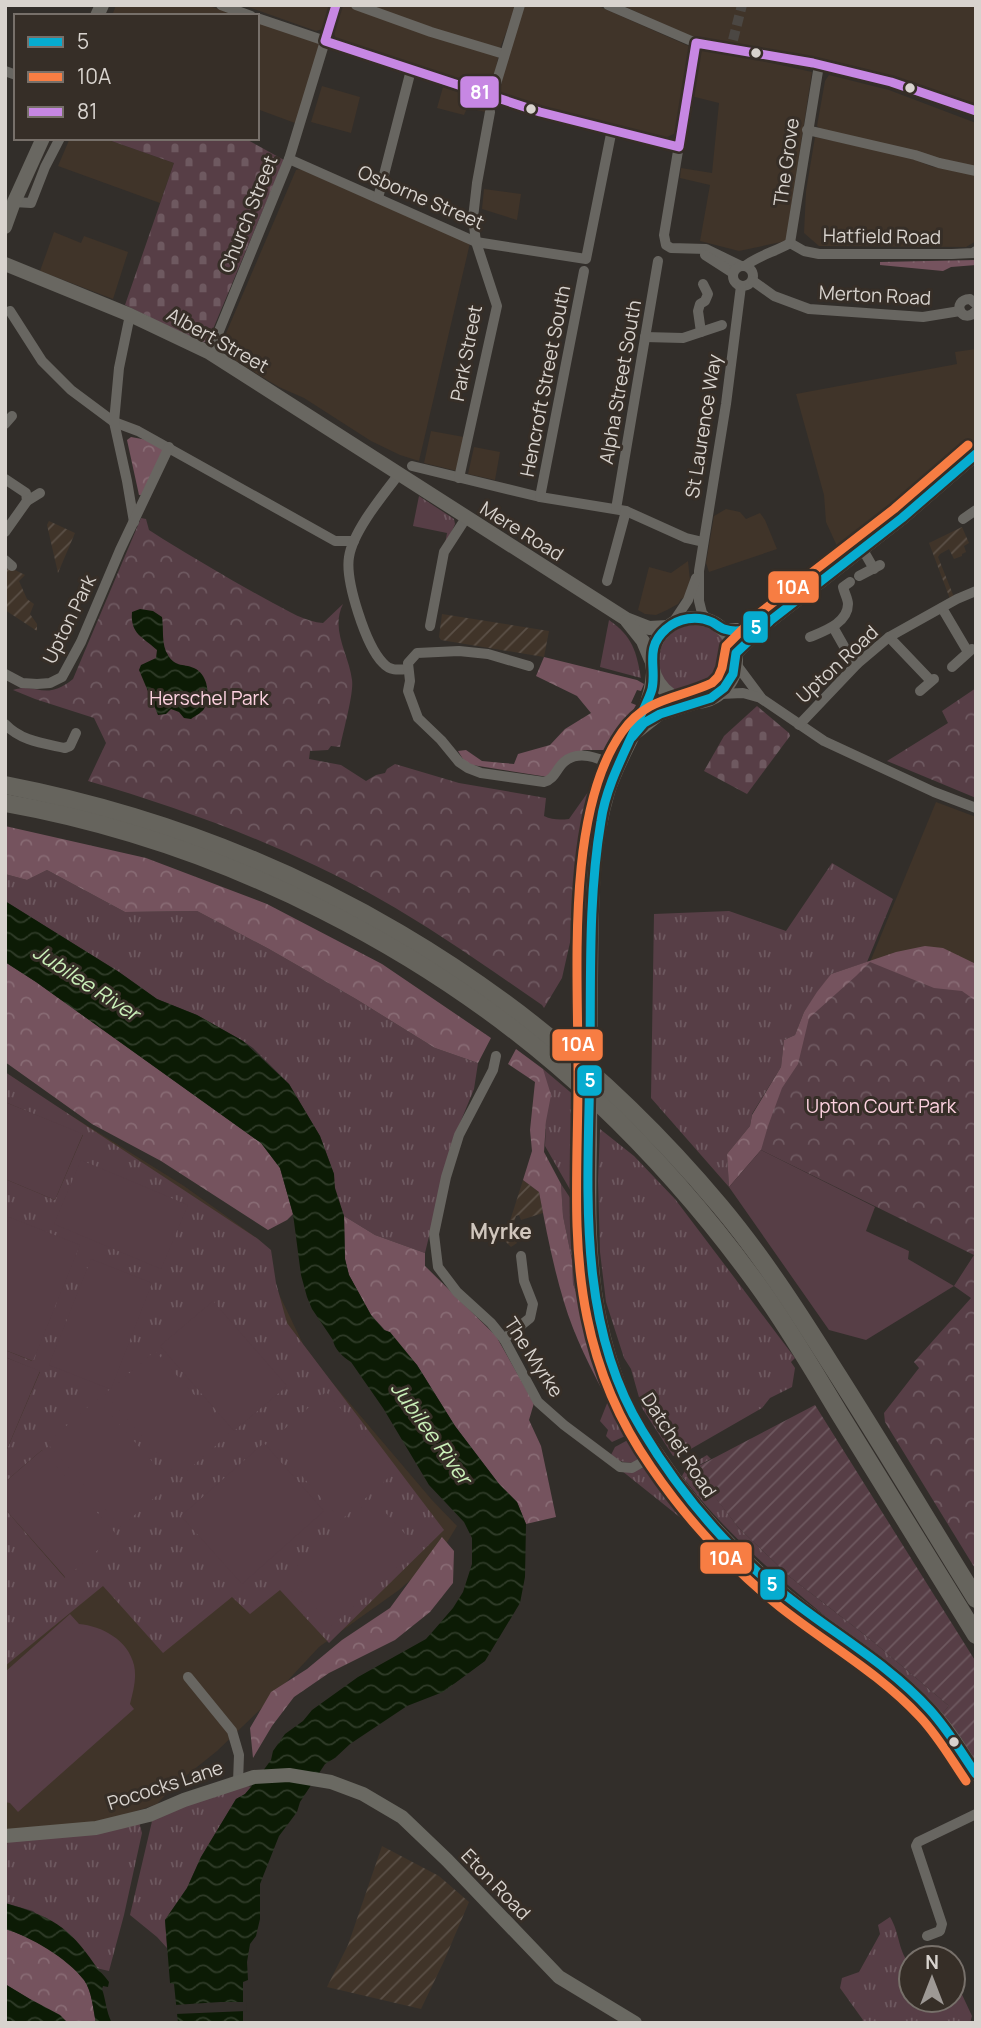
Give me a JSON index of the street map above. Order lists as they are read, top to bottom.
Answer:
{
  "streets": {
    "main road": [
      "Albert Street",
      "Mere Road",
      "Datchet Road",
      "Pococks Lane",
      "Eton Road"
    ],
    "street": [
      "The Grove",
      "Osborne Street",
      "Church Street",
      "Hatfield Road",
      "Merton Road",
      "Park Street",
      "Hencroft Street South",
      "Alpha Street South",
      "St Laurence Way",
      "Upton Park",
      "Upton Road",
      "The Myrke"
    ]
  },
  "crossings": [
    ["The Grove", "Hatfield Road"],
    ["Osborne Street", "Church Street"],
    ["Osborne Street", "Park Street"],
    ["Church Street", "Albert Street"],
    ["Merton Road", "St Laurence Way"],
    ["Albert Street", "Mere Road"],
    ["St Laurence Way", "Datchet Road"],
    ["The Myrke", "Datchet Road"],
    ["Pococks Lane", "Eton Road"]
  ],
  "districts": ["Myrke"],
  "water": ["Jubilee River"],
  "parks": ["Herschel Park", "Upton Court Park"],
  "lines": ["transit line 81", "transit line 10A", "transit line 5"],
  "legend": ["5", "10A", "81"],
  "north": "top"
}
